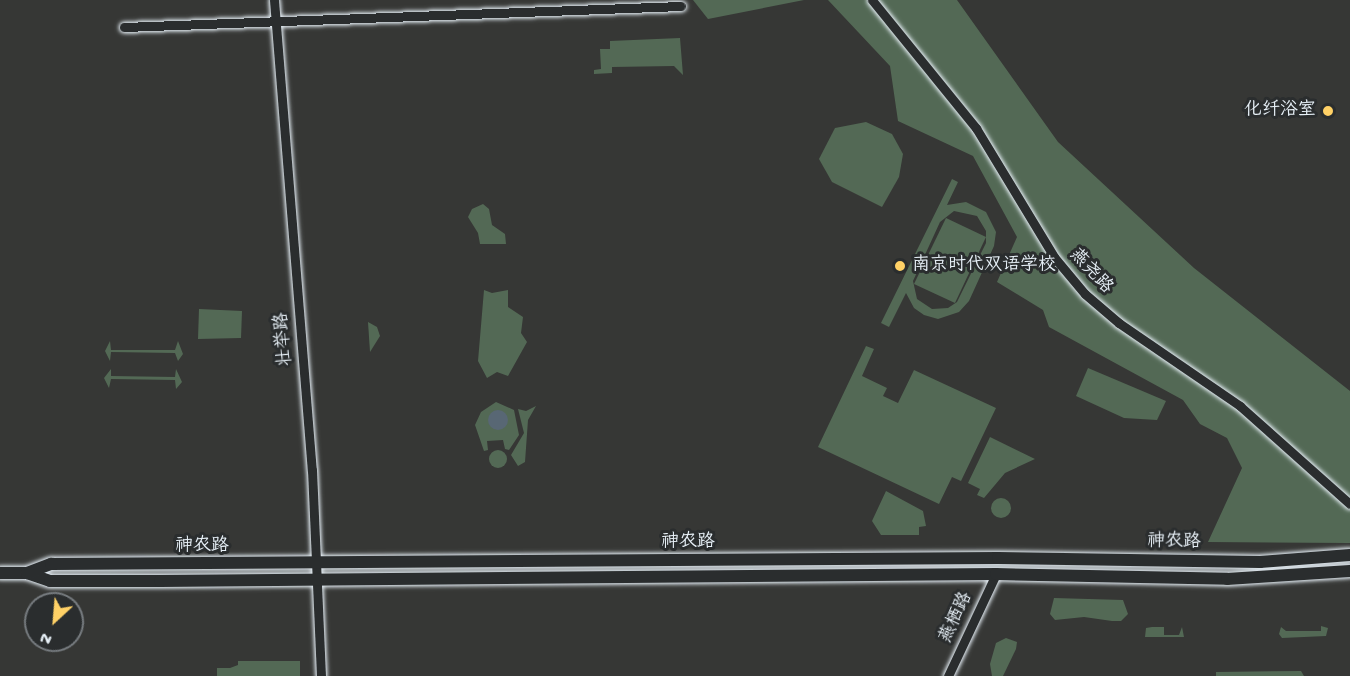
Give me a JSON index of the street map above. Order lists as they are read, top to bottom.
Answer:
{
  "streets": {
    "street": [
      "燕尧路",
      "壮举路",
      "神农路",
      "燕栖路"
    ]
  },
  "crossings": [
    ["壮举路", "神农路"],
    ["神农路", "燕栖路"]
  ],
  "places": ["化纤浴室", "南京时代双语学校"],
  "north": "bottom left"
}
